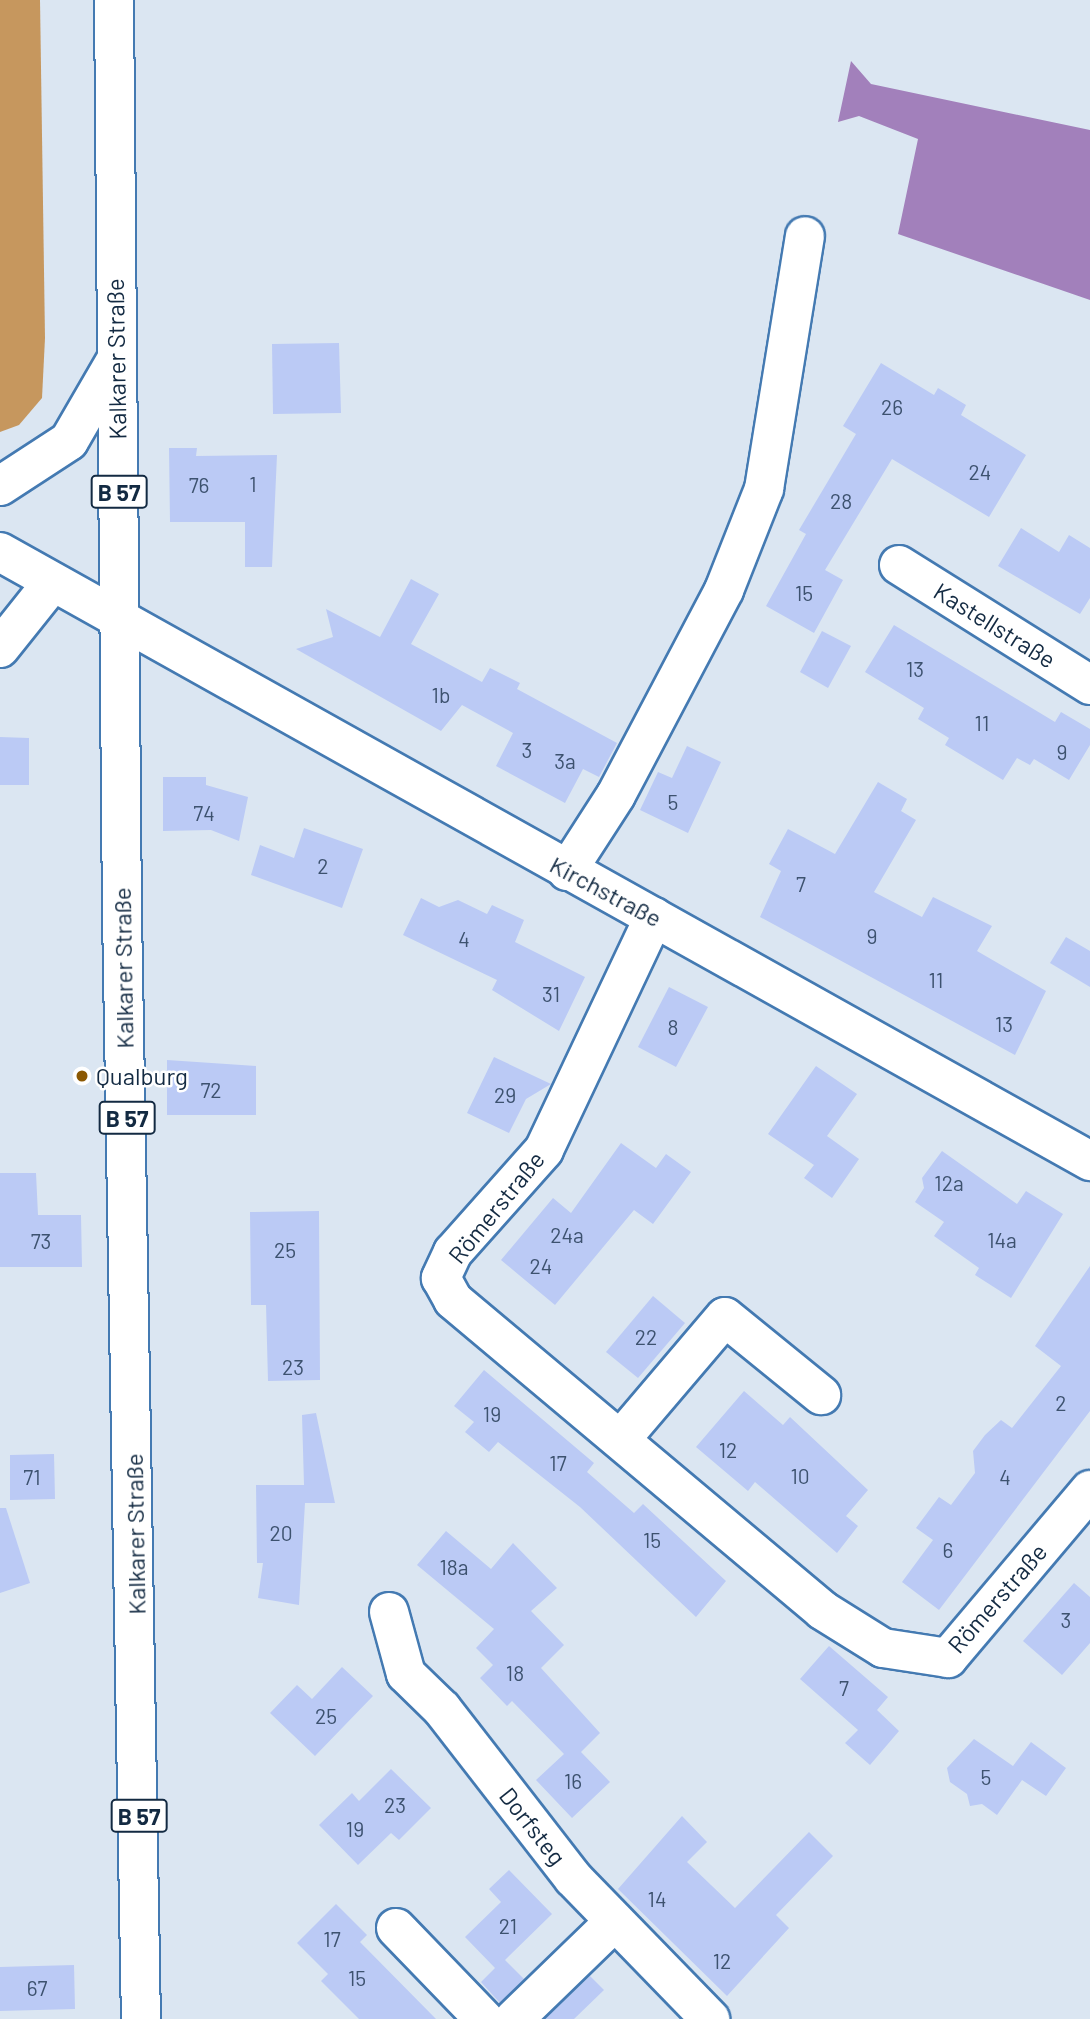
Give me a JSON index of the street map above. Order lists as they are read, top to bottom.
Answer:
{
  "streets": {
    "street": [
      "Kalkarer Straße",
      "B 57",
      "Kastellstraße",
      "Kirchstraße",
      "Römerstraße",
      "Dorfsteg"
    ]
  },
  "crossings": [
    ["Kalkarer Straße", "Kirchstraße"],
    ["Kirchstraße", "Römerstraße"]
  ],
  "places": ["Qualburg"],
  "house_numbers": [
    "26",
    "24",
    "1",
    "76",
    "28",
    "15",
    "13",
    "1b",
    "11",
    "3",
    "9",
    "3a",
    "5",
    "74",
    "2",
    "7",
    "9",
    "4",
    "11",
    "31",
    "13",
    "8",
    "72",
    "29",
    "12a",
    "24a",
    "14a",
    "73",
    "25",
    "24",
    "22",
    "23",
    "2",
    "19",
    "12",
    "17",
    "10",
    "71",
    "4",
    "20",
    "15",
    "6",
    "18a",
    "3",
    "18",
    "7",
    "25",
    "5",
    "16",
    "23",
    "19",
    "14",
    "21",
    "17",
    "12",
    "15",
    "67"
  ]
}
